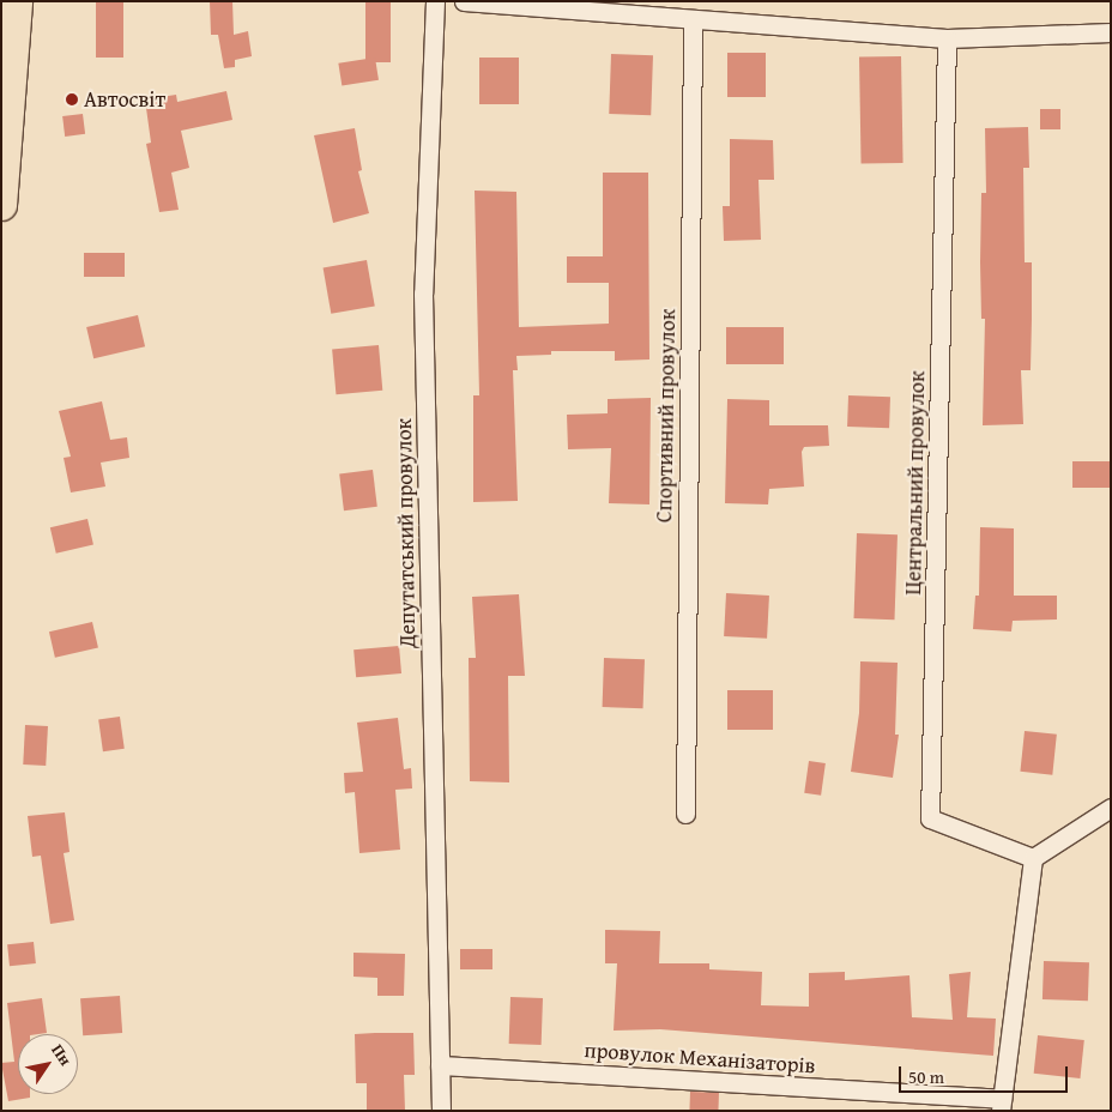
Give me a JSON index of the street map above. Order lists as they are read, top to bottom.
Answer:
{
  "streets": {
    "street": [
      "Спортивний провулок",
      "Центральний провулок",
      "Депутатський провулок",
      "провулок Механізаторів"
    ]
  },
  "crossings": [
    ["Депутатський провулок", "провулок Механізаторів"]
  ],
  "places": ["Автосвіт"],
  "scale_bar": "50 m",
  "north": "top right"
}
